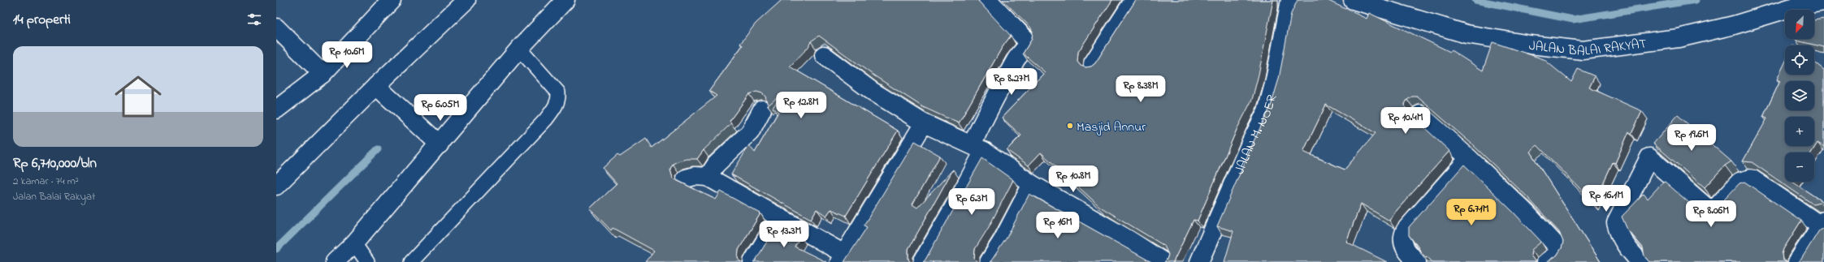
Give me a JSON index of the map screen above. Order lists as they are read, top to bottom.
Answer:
{
  "streets": {
    "street": ["JALAN BALAI RAKYAT", "JALAN M. NOER"]
  },
  "places": ["Masjid Annur"],
  "north": "bottom left",
  "page": {
    "heading": "14 properti",
    "map_buttons": ["+", "−"],
    "list": [
      {
        "name": "Rp 6,710,000/bln",
        "note": "2 kamar · 74 m² · Jalan Balai Rakyat"
      }
    ],
    "price": [
      "Rp 10.6M",
      "Rp 8.27M",
      "Rp 8.38M",
      "Rp 12.8M",
      "Rp 6.05M",
      "Rp 10.4M",
      "Rp 19.6M",
      "Rp 10.8M",
      "Rp 16.1M",
      "Rp 6.3M",
      "Rp 6.71M",
      "Rp 8.06M",
      "Rp 16M",
      "Rp 13.3M"
    ]
  }
}
